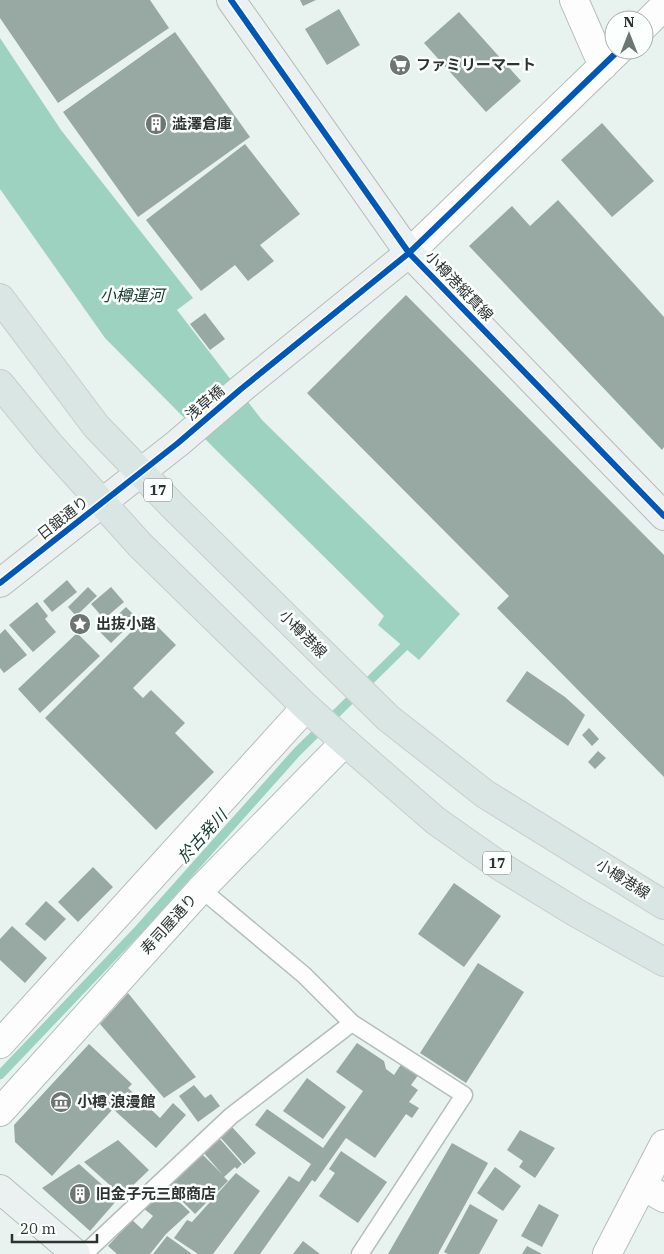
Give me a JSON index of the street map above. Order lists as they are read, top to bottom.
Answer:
{
  "streets": {
    "main road": ["17", "小樽港線"],
    "street": [
      "小樽港縦貫線",
      "浅草橋",
      "日銀通り",
      "寿司屋通り"
    ]
  },
  "crossings": [
    ["小樽港縦貫線", "浅草橋"],
    ["浅草橋", "日銀通り"],
    ["浅草橋", "小樽港線"],
    ["17", "日銀通り"],
    ["17", "寿司屋通り"],
    ["日銀通り", "小樽港線"]
  ],
  "water": ["小樽運河", "於古発川"],
  "places": {
    "supermarket": ["ファミリーマート"],
    "building": ["澁澤倉庫", "旧金子元三郎商店"],
    "place": ["出抜小路"],
    "museum": ["小樽 浪漫館"]
  },
  "scale_bar": "20 m",
  "north": "top"
}
